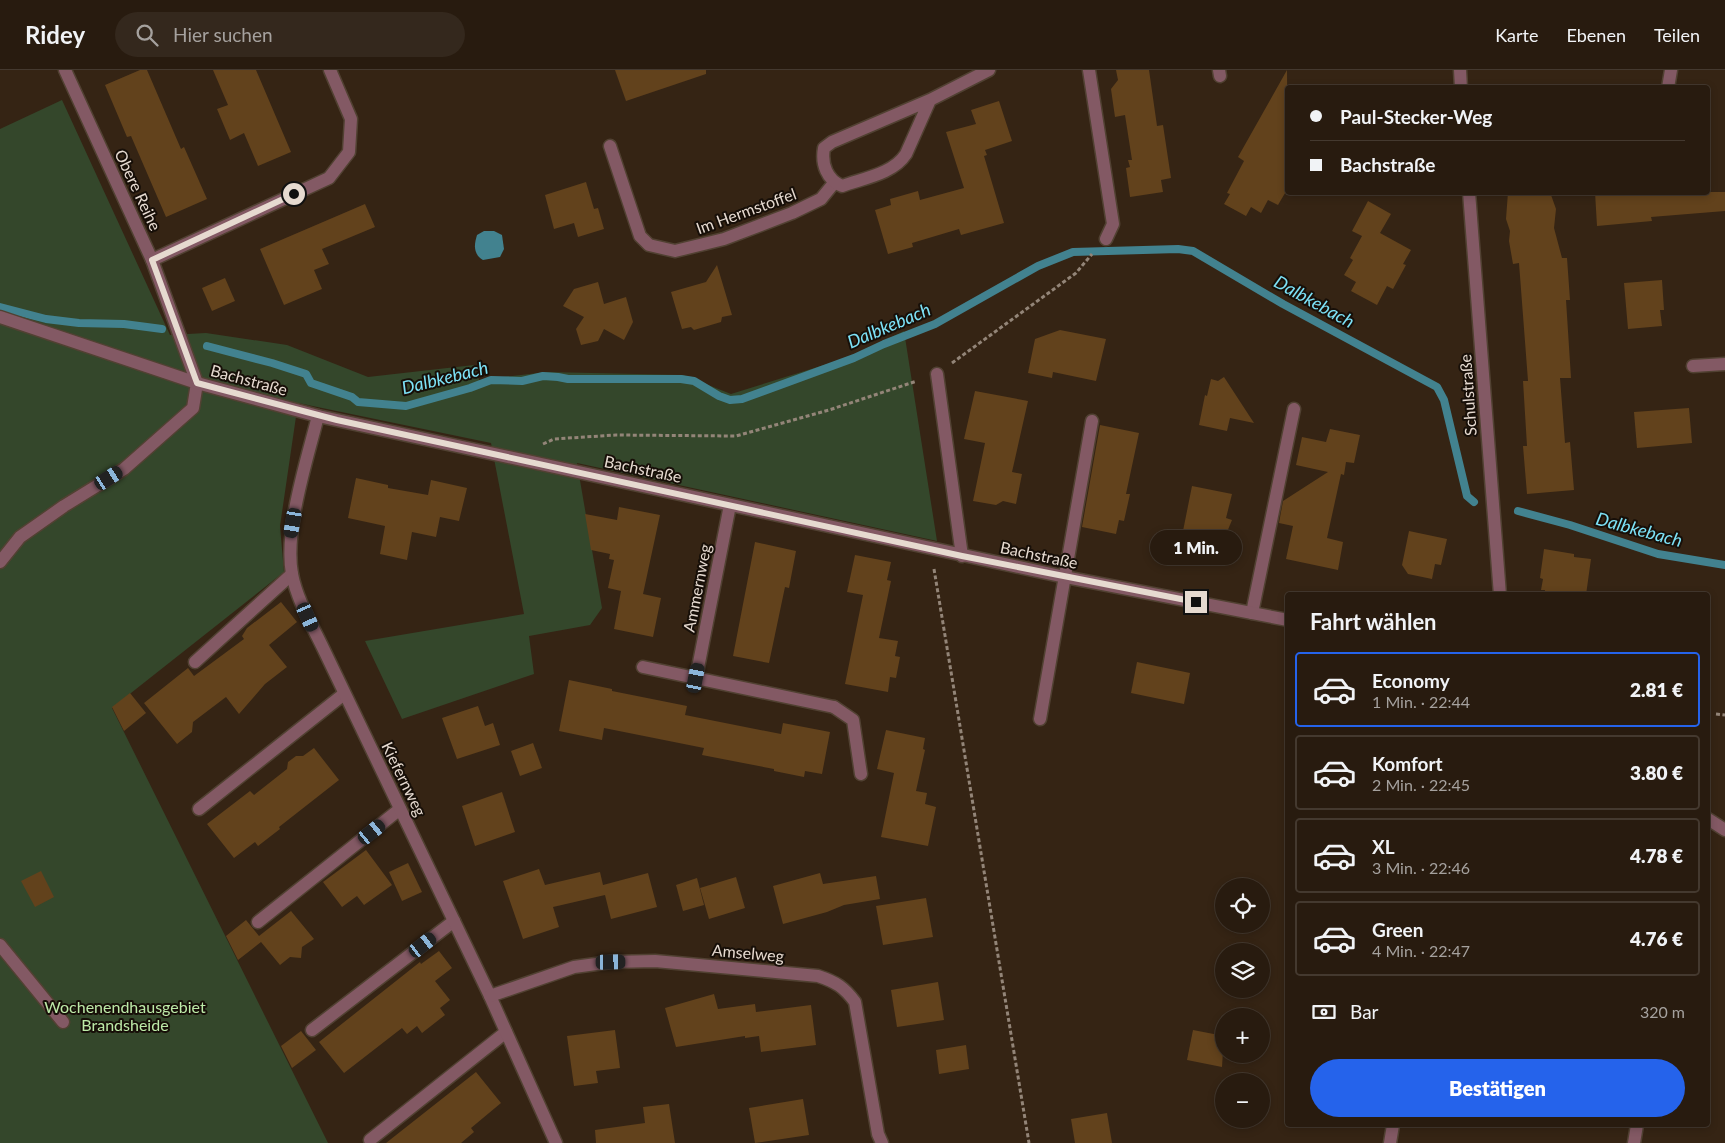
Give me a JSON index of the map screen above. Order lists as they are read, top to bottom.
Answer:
{
  "streets": {
    "street": [
      "Obere Reihe",
      "Im Hermstoffel",
      "Bachstraße",
      "Schulstraße",
      "Ammernweg",
      "Kiefernweg",
      "Amselweg"
    ]
  },
  "crossings": [
    ["Obere Reihe", "Bachstraße"],
    ["Bachstraße", "Ammernweg"],
    ["Bachstraße", "Kiefernweg"],
    ["Kiefernweg", "Amselweg"]
  ],
  "water": ["Dalbkebach"],
  "parks": ["Wochenendhausgebiet Brandsheide"],
  "page": {
    "header": "Ridey",
    "search": "Hier suchen",
    "nav": ["Karte", "Ebenen", "Teilen"],
    "banner": ["Paul-Stecker-Weg", "Bachstraße"],
    "bubble": "1 Min.",
    "heading": "Fahrt wählen",
    "list": [
      {
        "name": "Economy",
        "note": "1 Min. · 22:44",
        "value": "2.81 €"
      },
      {
        "name": "Komfort",
        "note": "2 Min. · 22:45",
        "value": "3.80 €"
      },
      {
        "name": "XL",
        "note": "3 Min. · 22:46",
        "value": "4.78 €"
      },
      {
        "name": "Green",
        "note": "4 Min. · 22:47",
        "value": "4.76 €"
      }
    ],
    "map_buttons": ["+", "−"],
    "pay": ["Bar", "320 m"],
    "buttons": "Bestätigen"
  }
}
